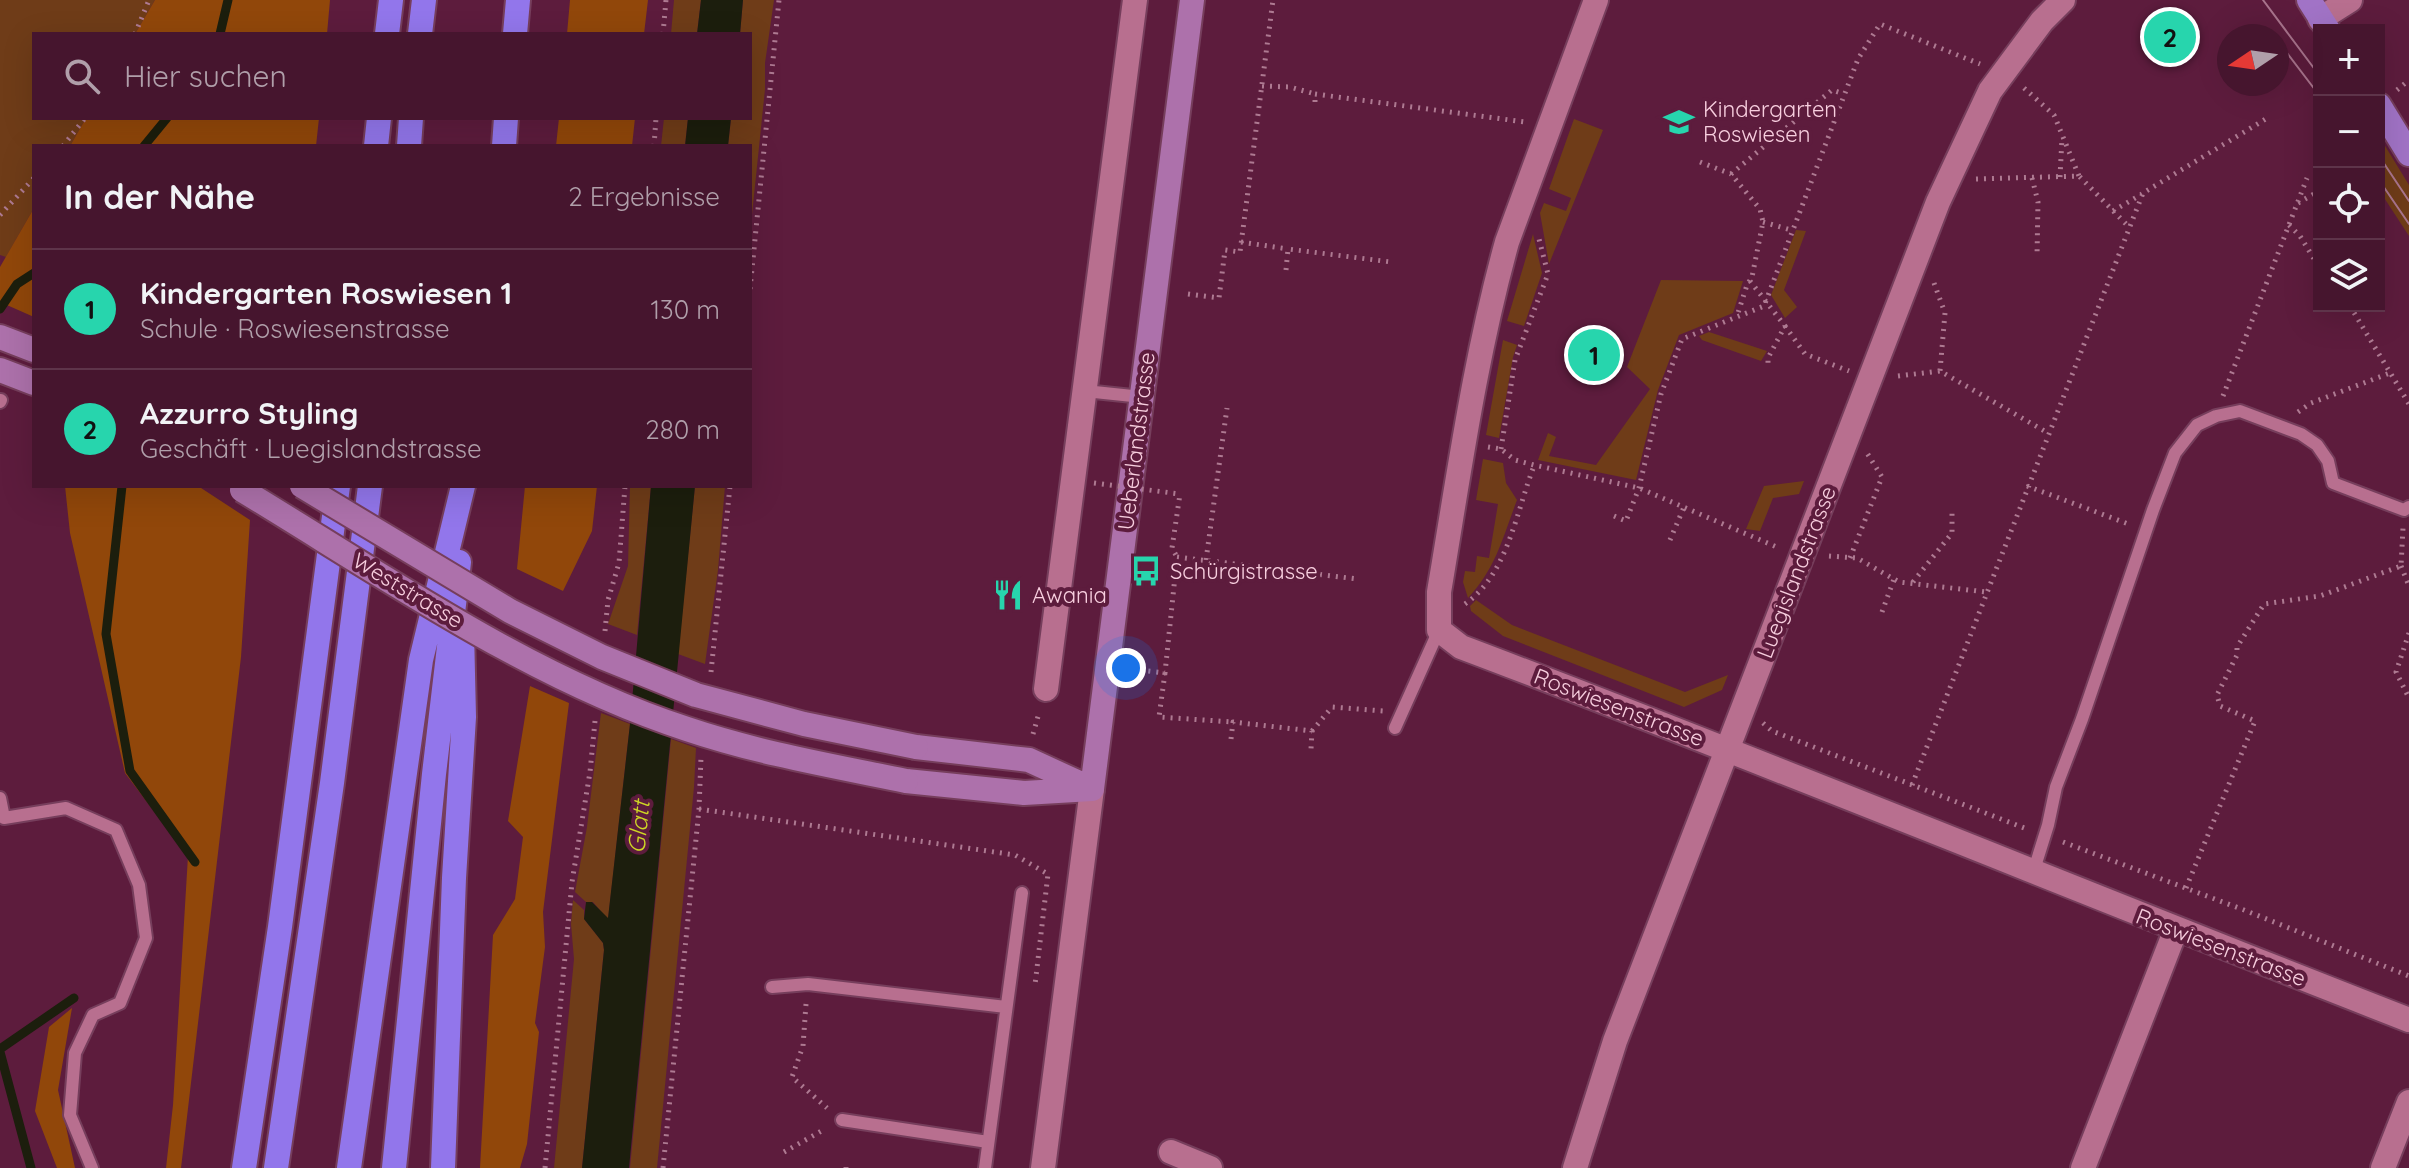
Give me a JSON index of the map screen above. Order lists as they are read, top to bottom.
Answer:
{
  "streets": {
    "main road": ["Ueberlandstrasse", "Weststrasse"],
    "street": ["Luegislandstrasse", "Roswiesenstrasse"]
  },
  "crossings": [
    ["Ueberlandstrasse", "Weststrasse"],
    ["Luegislandstrasse", "Roswiesenstrasse"]
  ],
  "water": ["Glatt"],
  "places": {
    "school or university": ["Kindergarten Roswiesen"],
    "bus stop": ["Schürgistrasse"],
    "restaurant": ["Awania"]
  },
  "north": "left",
  "page": {
    "pins": ["2", "1"],
    "map_buttons": ["+", "−"],
    "search": "Hier suchen",
    "heading": ["In der Nähe", "2 Ergebnisse"],
    "list": [
      {
        "mark": "1",
        "name": "Kindergarten Roswiesen 1",
        "note": "Schule · Roswiesenstrasse",
        "value": "130 m"
      },
      {
        "mark": "2",
        "name": "Azzurro Styling",
        "note": "Geschäft · Luegislandstrasse",
        "value": "280 m"
      }
    ]
  }
}
